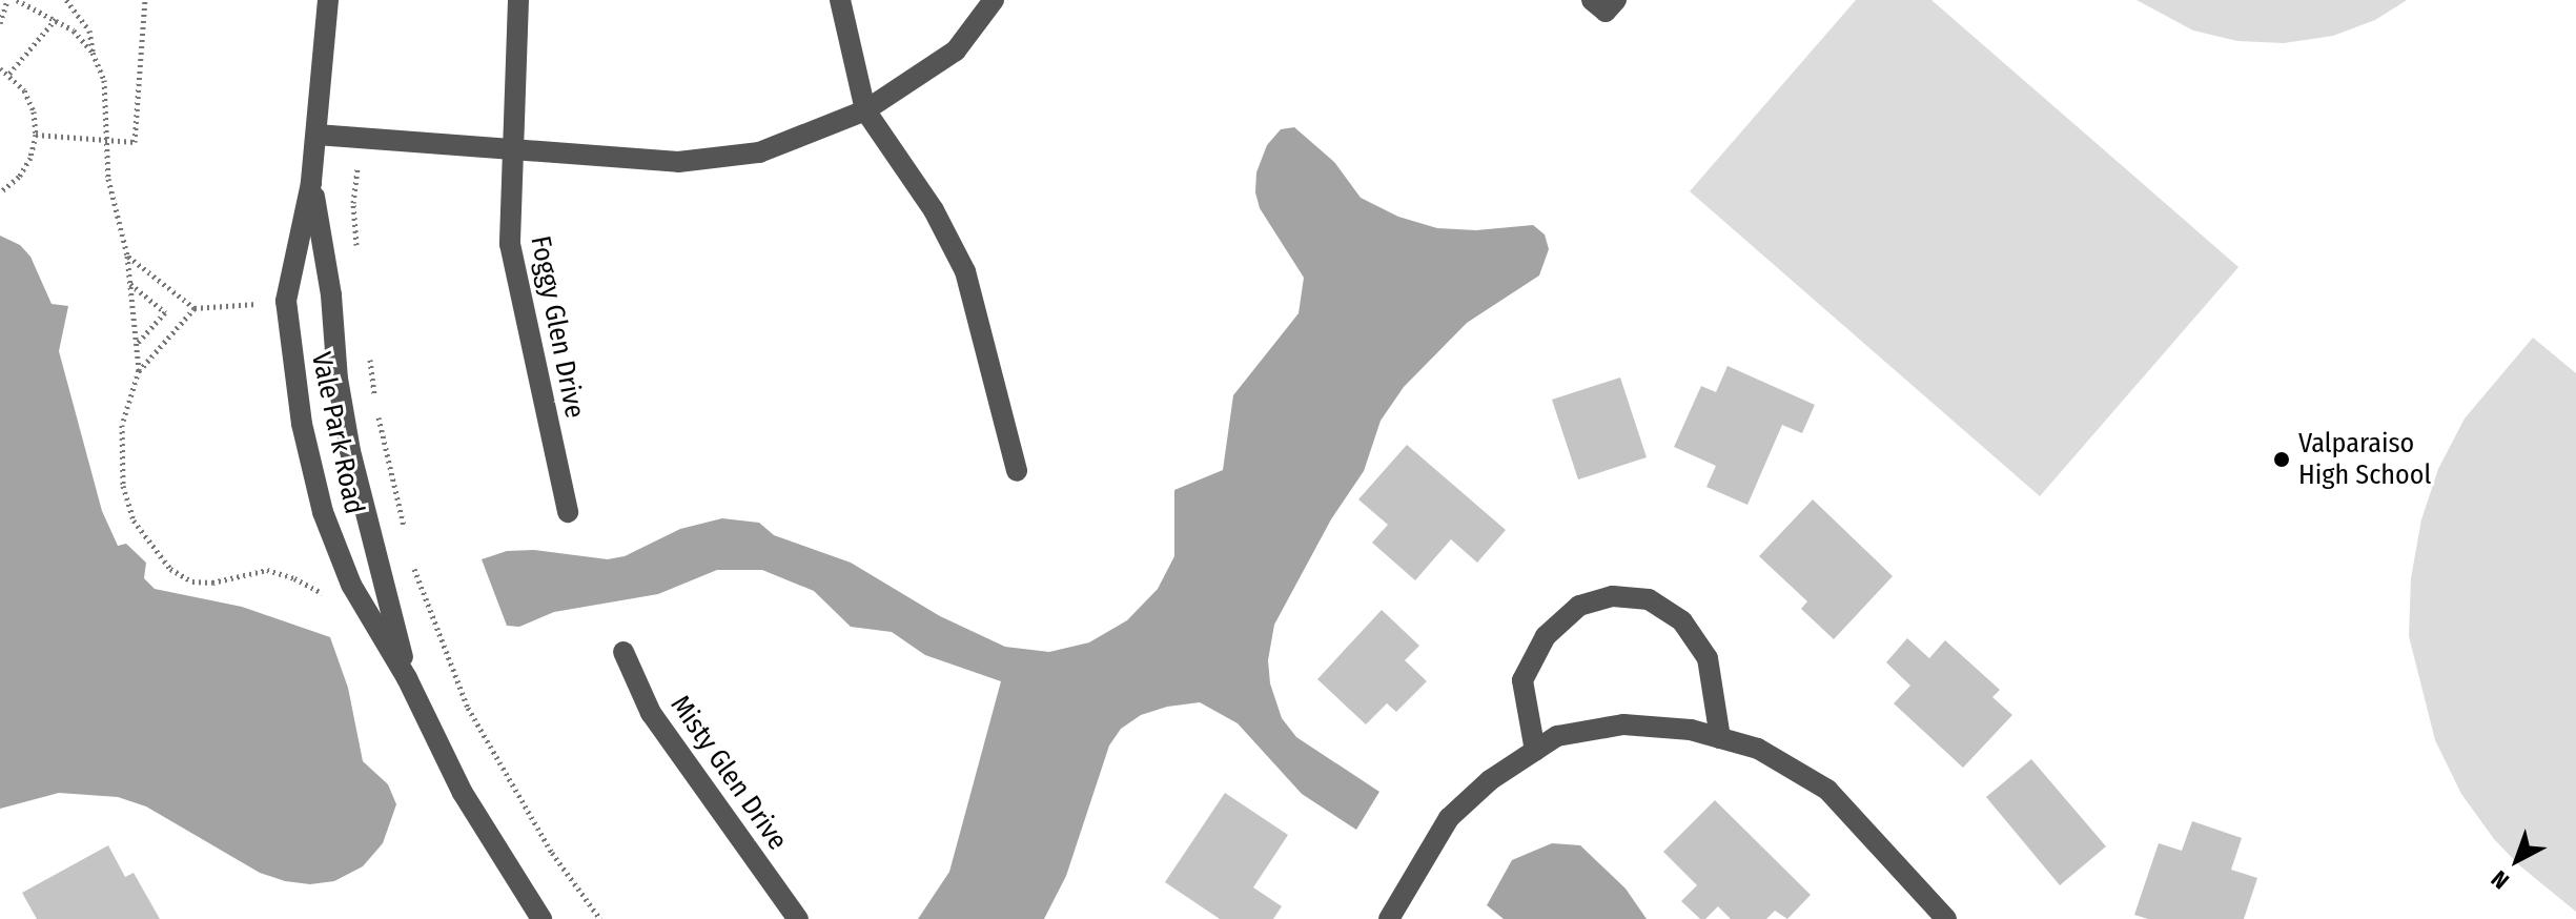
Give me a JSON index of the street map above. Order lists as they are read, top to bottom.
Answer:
{
  "streets": {
    "street": ["Foggy Glen Drive", "Vale Park Road", "Misty Glen Drive"]
  },
  "places": ["Valparaiso High School"],
  "north": "bottom left"
}
